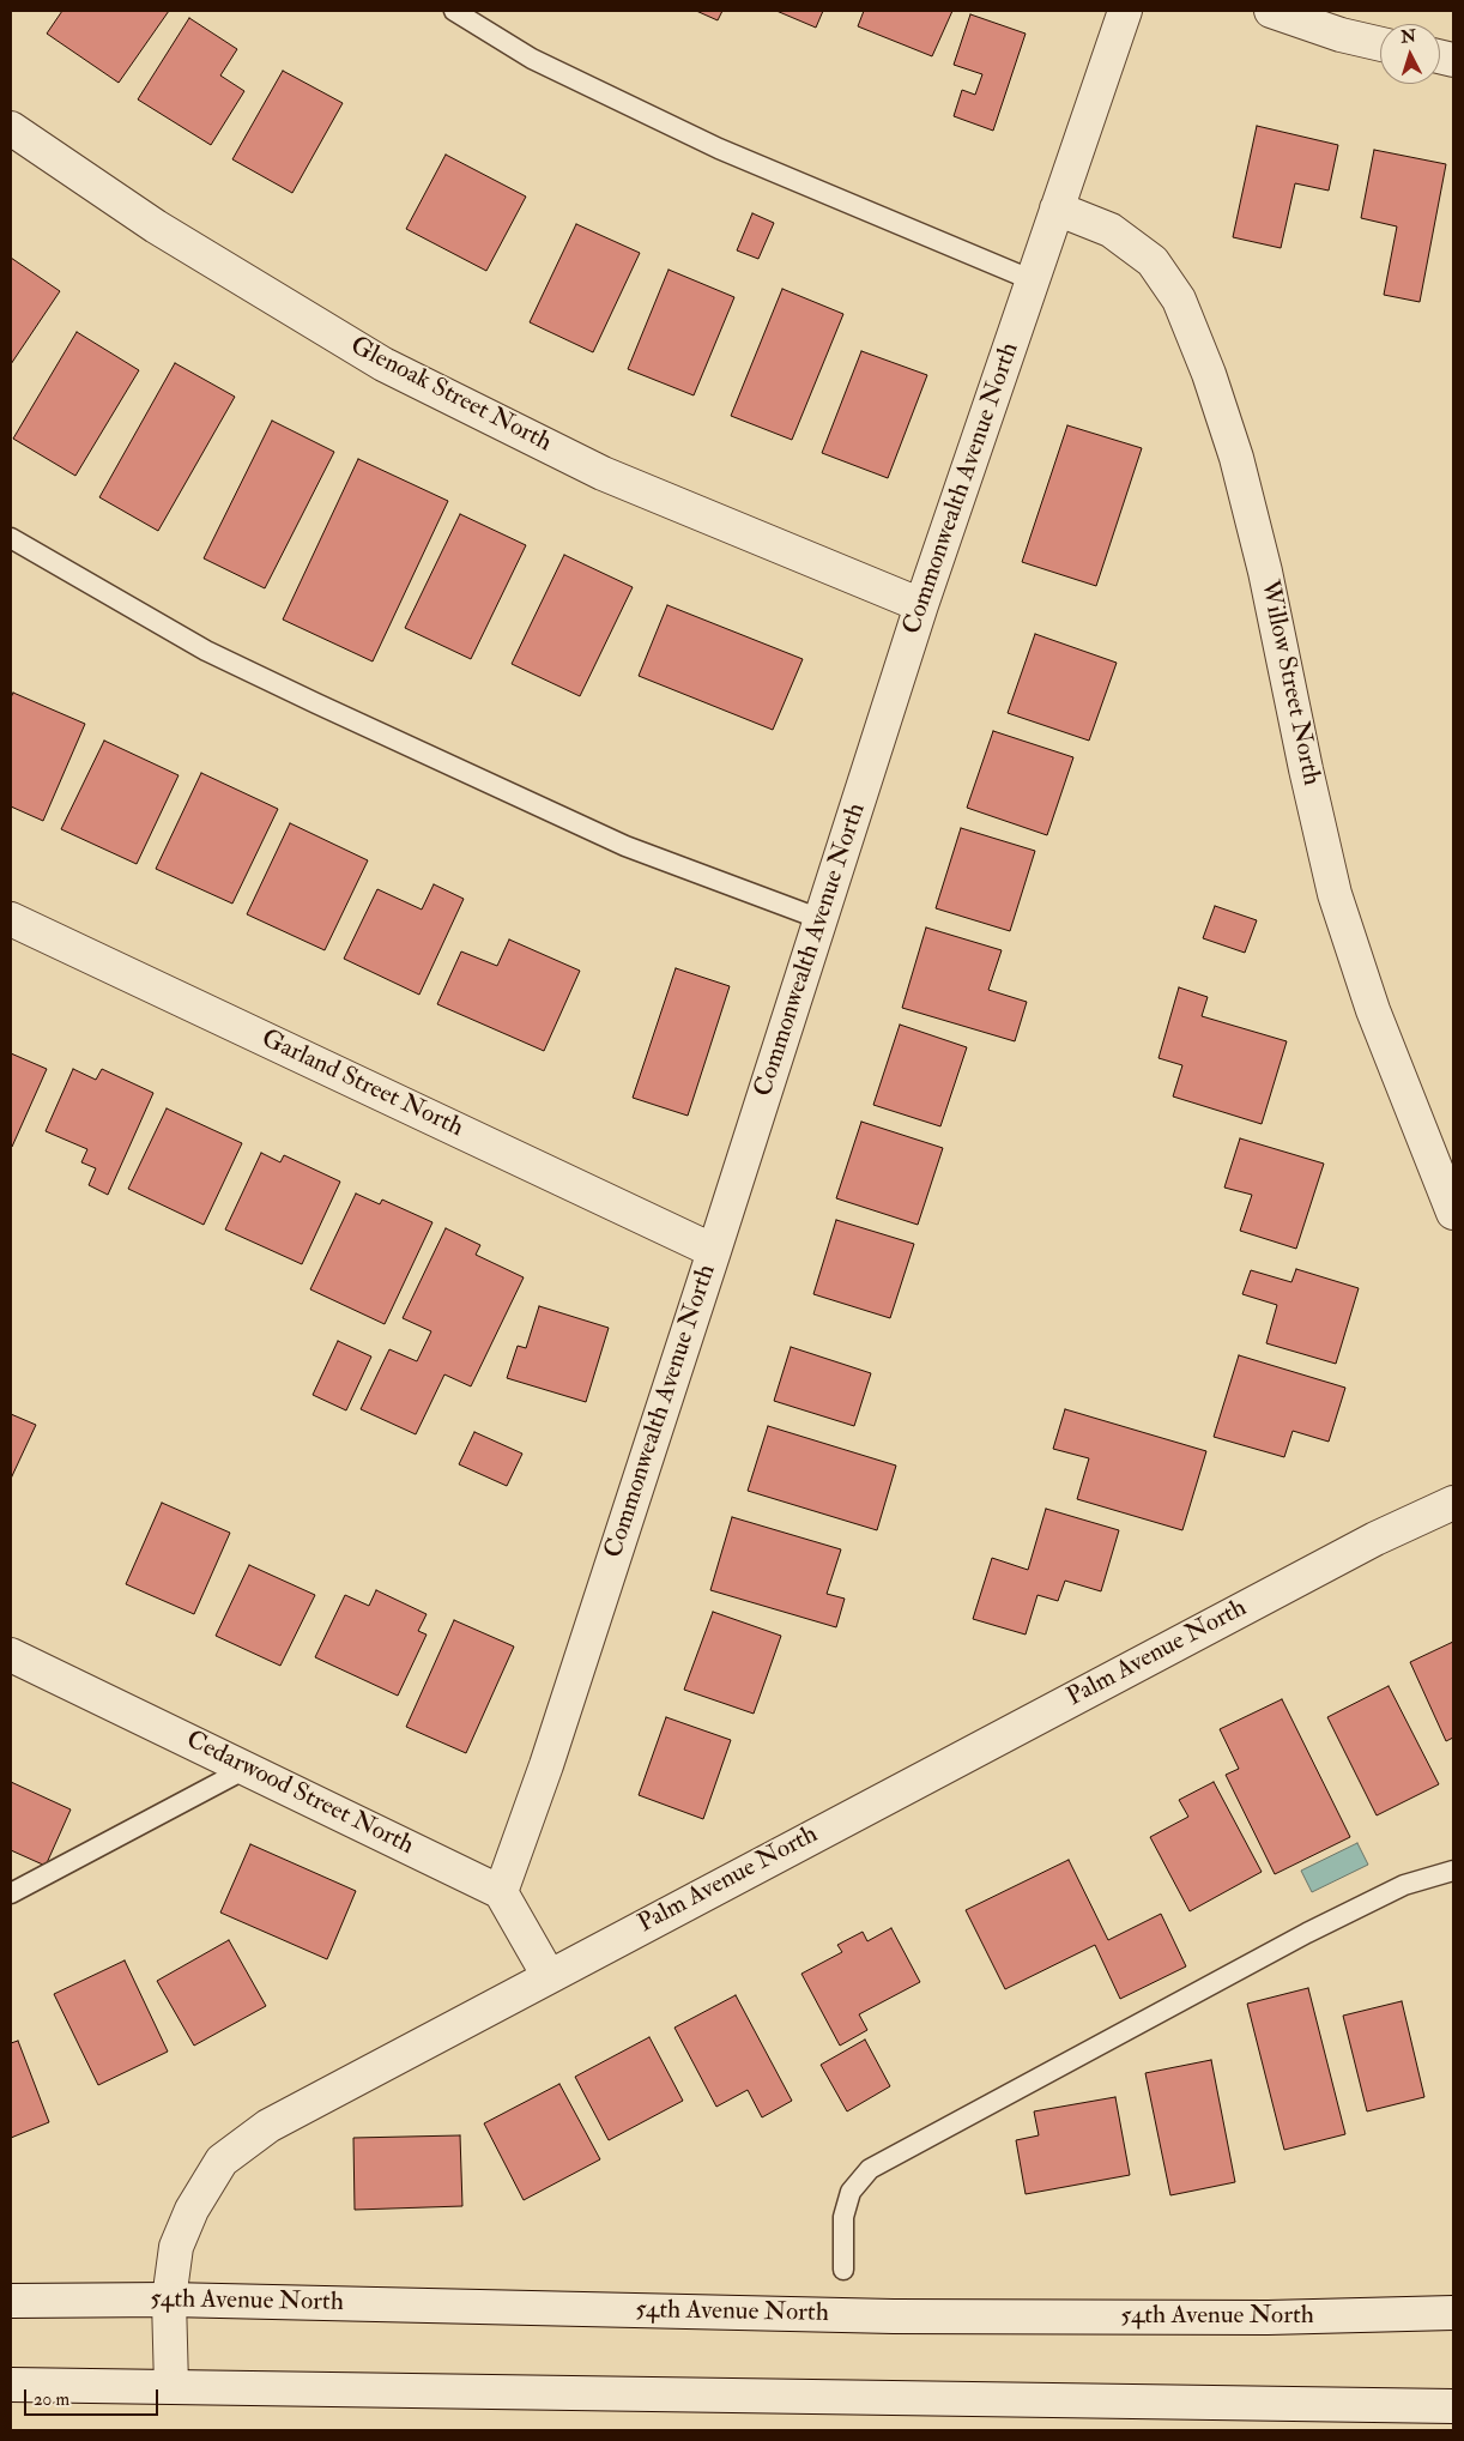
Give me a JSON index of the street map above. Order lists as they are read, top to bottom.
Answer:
{
  "streets": {
    "street": [
      "Glenoak Street North",
      "Commonwealth Avenue North",
      "Willow Street North",
      "Garland Street North",
      "Palm Avenue North",
      "Cedarwood Street North",
      "54th Avenue North"
    ]
  },
  "crossings": [
    ["Glenoak Street North", "Commonwealth Avenue North"],
    ["Commonwealth Avenue North", "Willow Street North"],
    ["Commonwealth Avenue North", "Garland Street North"],
    ["Commonwealth Avenue North", "Cedarwood Street North"],
    ["Palm Avenue North", "54th Avenue North"]
  ],
  "scale_bar": "20 m",
  "north": "top"
}
